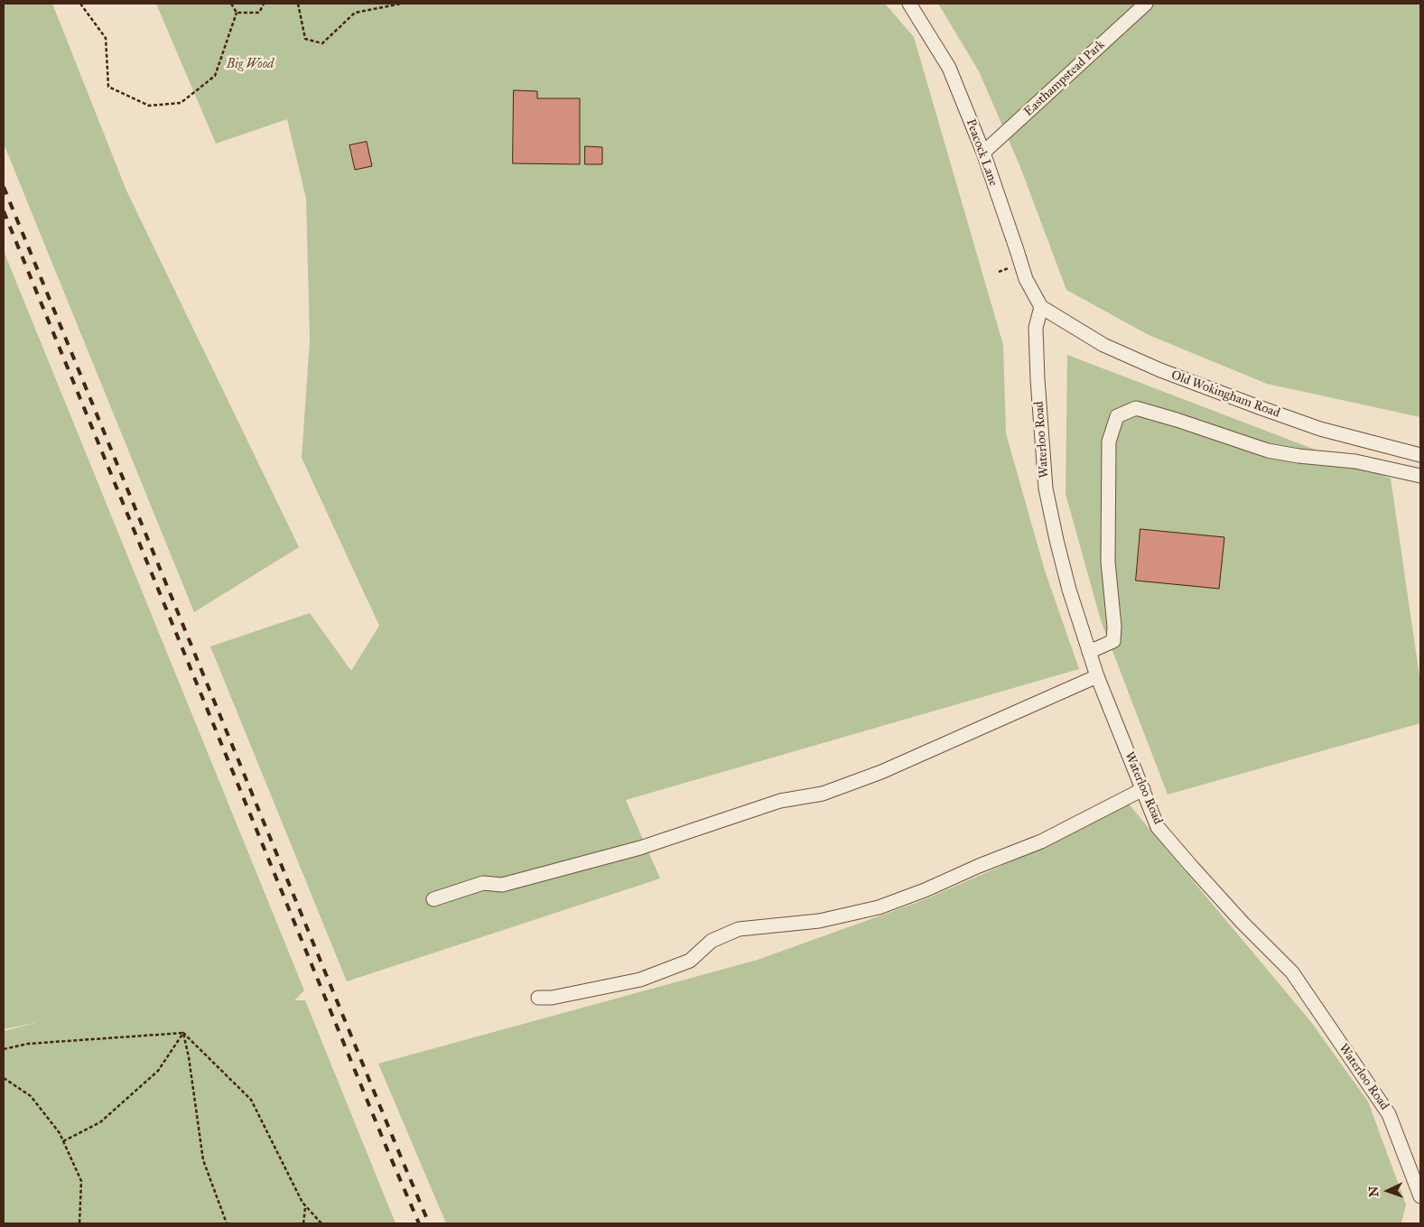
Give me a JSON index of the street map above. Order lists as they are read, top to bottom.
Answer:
{
  "streets": {
    "street": [
      "Easthampstead Park",
      "Peacock Lane",
      "Old Wokingham Road",
      "Waterloo Road"
    ]
  },
  "crossings": [
    ["Easthampstead Park", "Peacock Lane"],
    ["Peacock Lane", "Old Wokingham Road"],
    ["Peacock Lane", "Waterloo Road"],
    ["Old Wokingham Road", "Waterloo Road"]
  ],
  "parks": ["Big Wood"],
  "north": "left"
}
